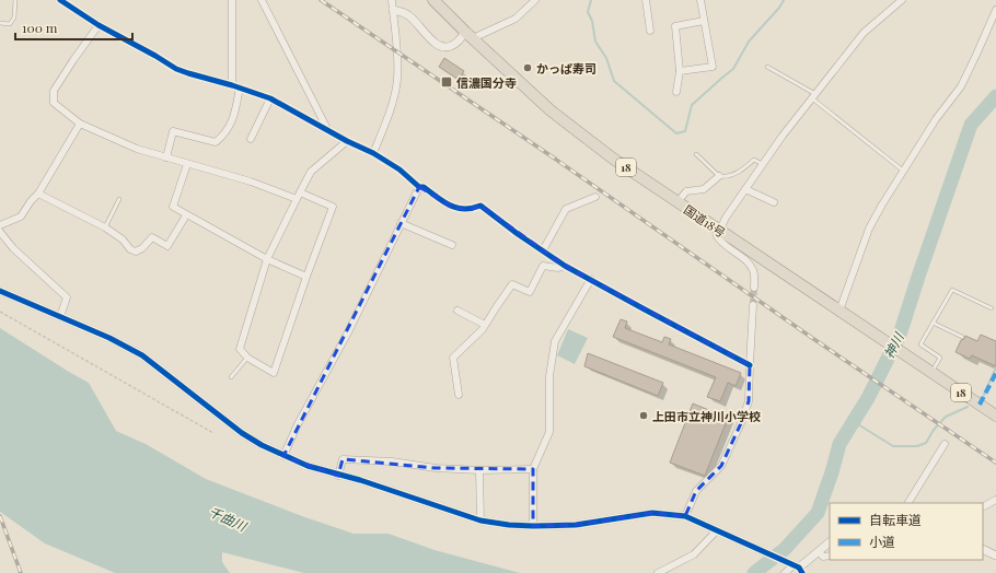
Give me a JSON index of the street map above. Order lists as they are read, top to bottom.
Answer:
{
  "streets": {
    "highway": ["18", "国道18号"]
  },
  "water": ["神川", "千曲川"],
  "places": {
    "other": ["かっぱ寿司", "上田市立神川小学校"],
    "transit": ["信濃国分寺"]
  },
  "legend": ["自転車道", "小道"],
  "scale_bar": "100 m"
}
